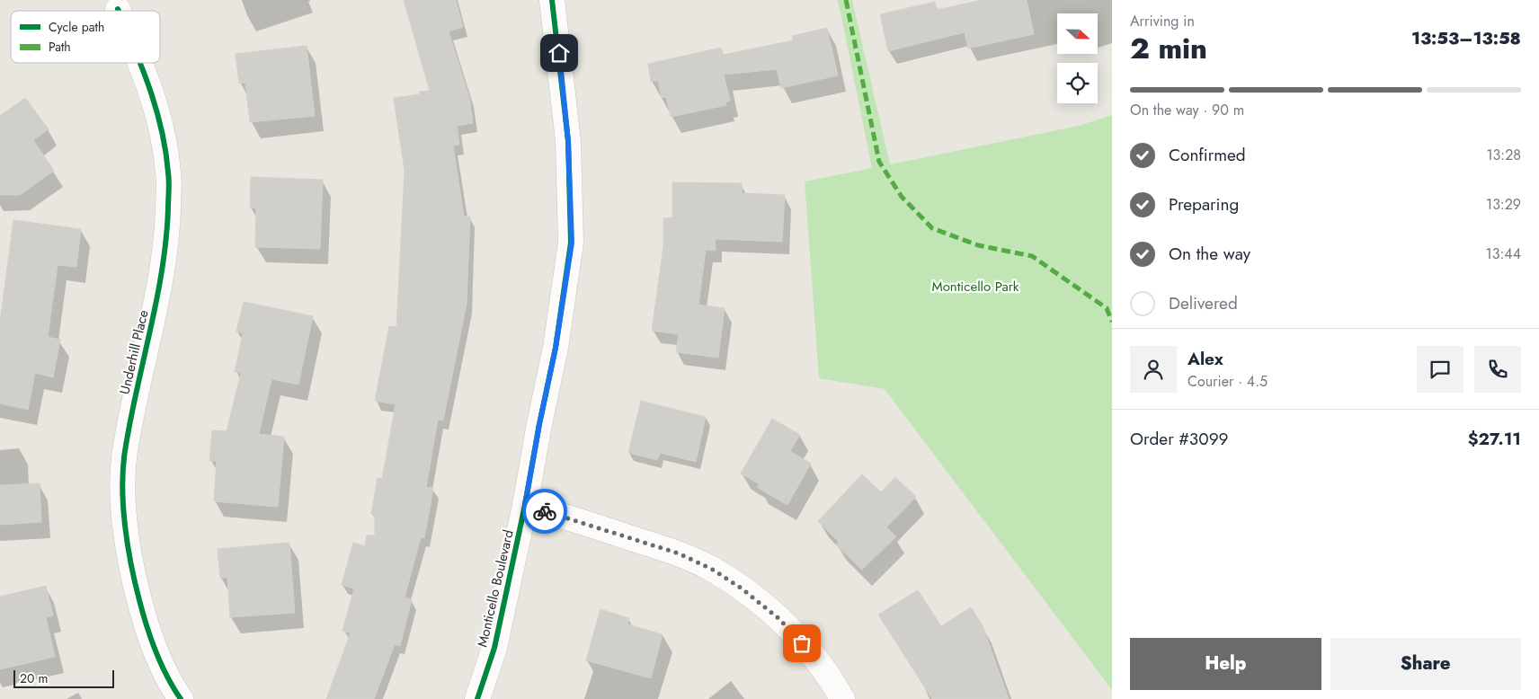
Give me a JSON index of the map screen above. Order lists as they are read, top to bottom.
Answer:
{
  "streets": {
    "street": ["Underhill Place", "Monticello Boulevard"]
  },
  "parks": ["Monticello Park"],
  "legend": ["Cycle path", "Path"],
  "scale_bar": "20 m",
  "north": "right",
  "page": {
    "heading": ["2 min", "Arriving in", "13:53–13:58"],
    "panel": [
      "Alex",
      "Courier · 4.5",
      "Order #3099",
      "$27.11"
    ],
    "bar": "On the way · 90 m",
    "list": [
      ["Confirmed", "13:28"],
      ["Preparing", "13:29"],
      ["On the way", "13:44"],
      "Delivered"
    ],
    "buttons": ["Help", "Share"],
    "scale": "20 m"
  }
}
